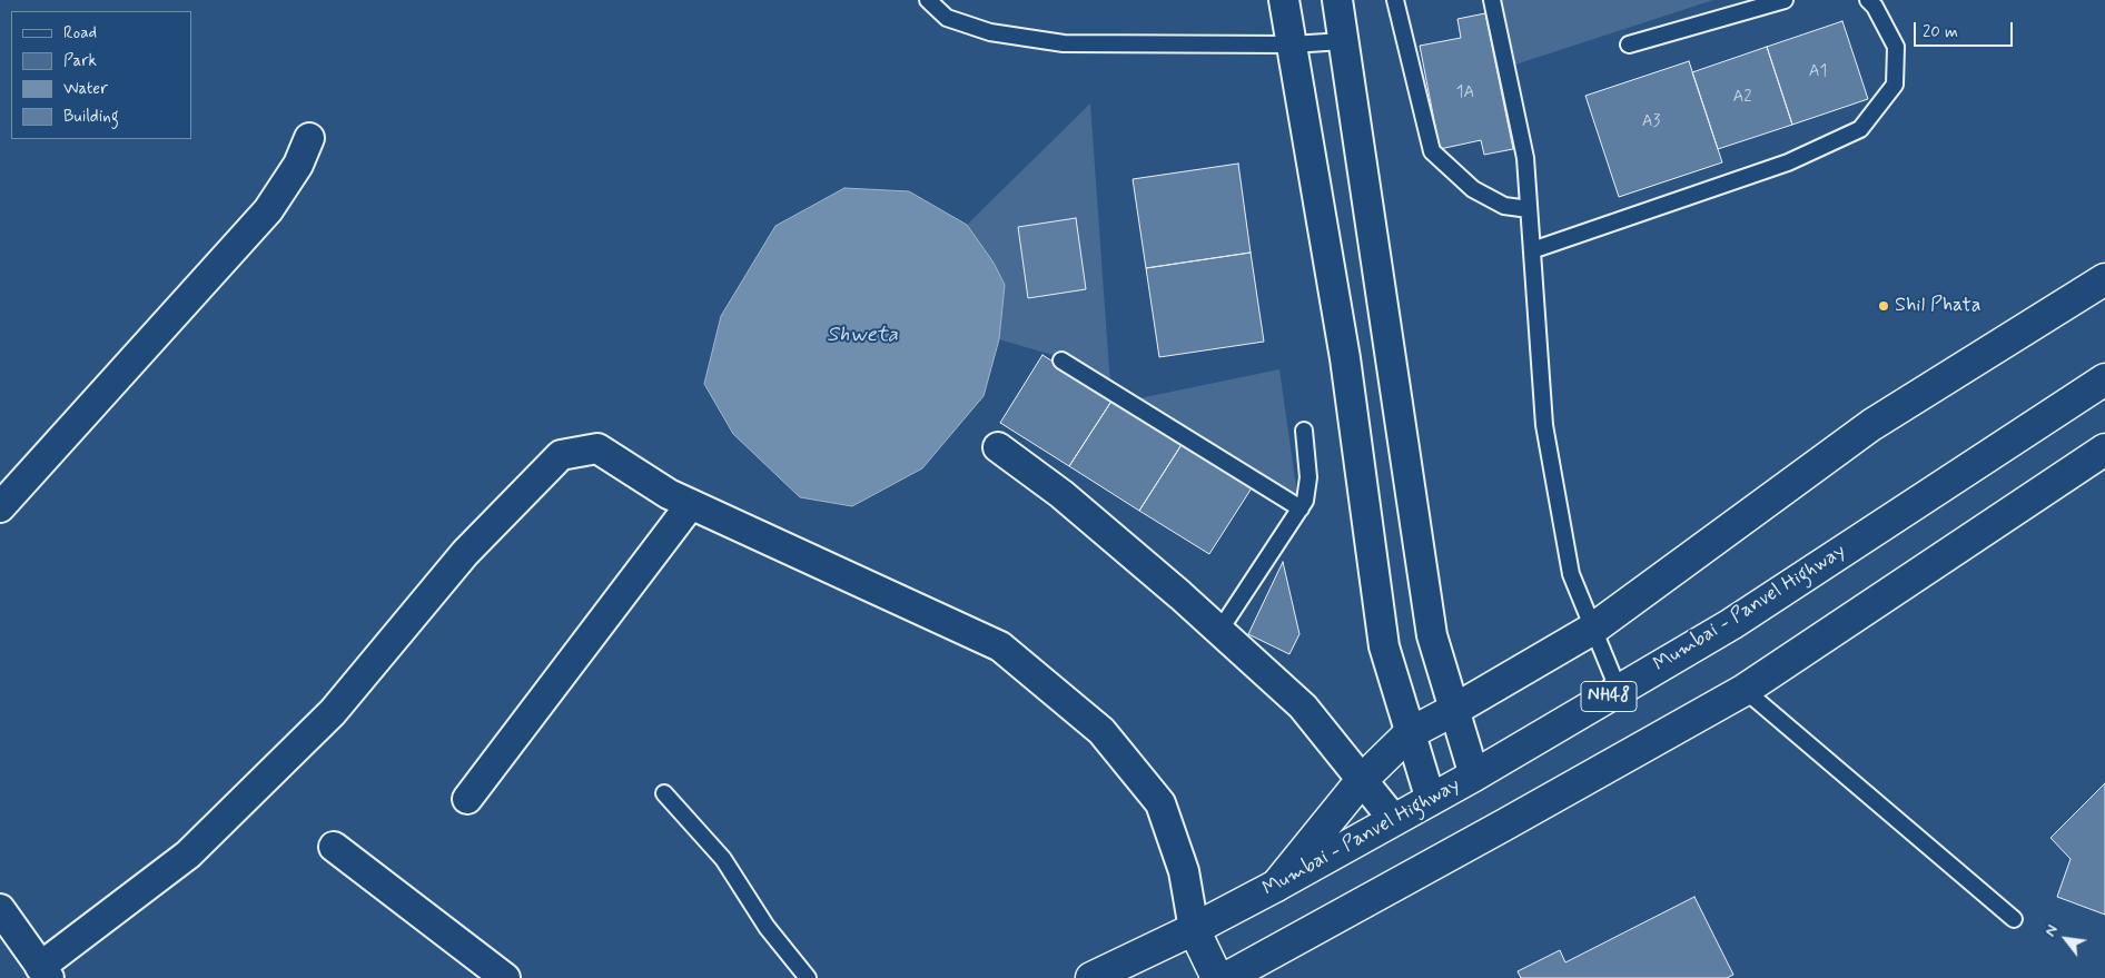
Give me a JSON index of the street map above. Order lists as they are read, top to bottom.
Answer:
{
  "streets": {
    "main road": ["Mumbai - Panvel Highway", "NH48"]
  },
  "water": ["Shweta"],
  "places": ["Shil Phata"],
  "house_numbers": [
    "A1",
    "1A",
    "A2",
    "A3"
  ],
  "legend": [
    "Road",
    "Park",
    "Water",
    "Building"
  ],
  "scale_bar": "20 m",
  "north": "top left"
}
